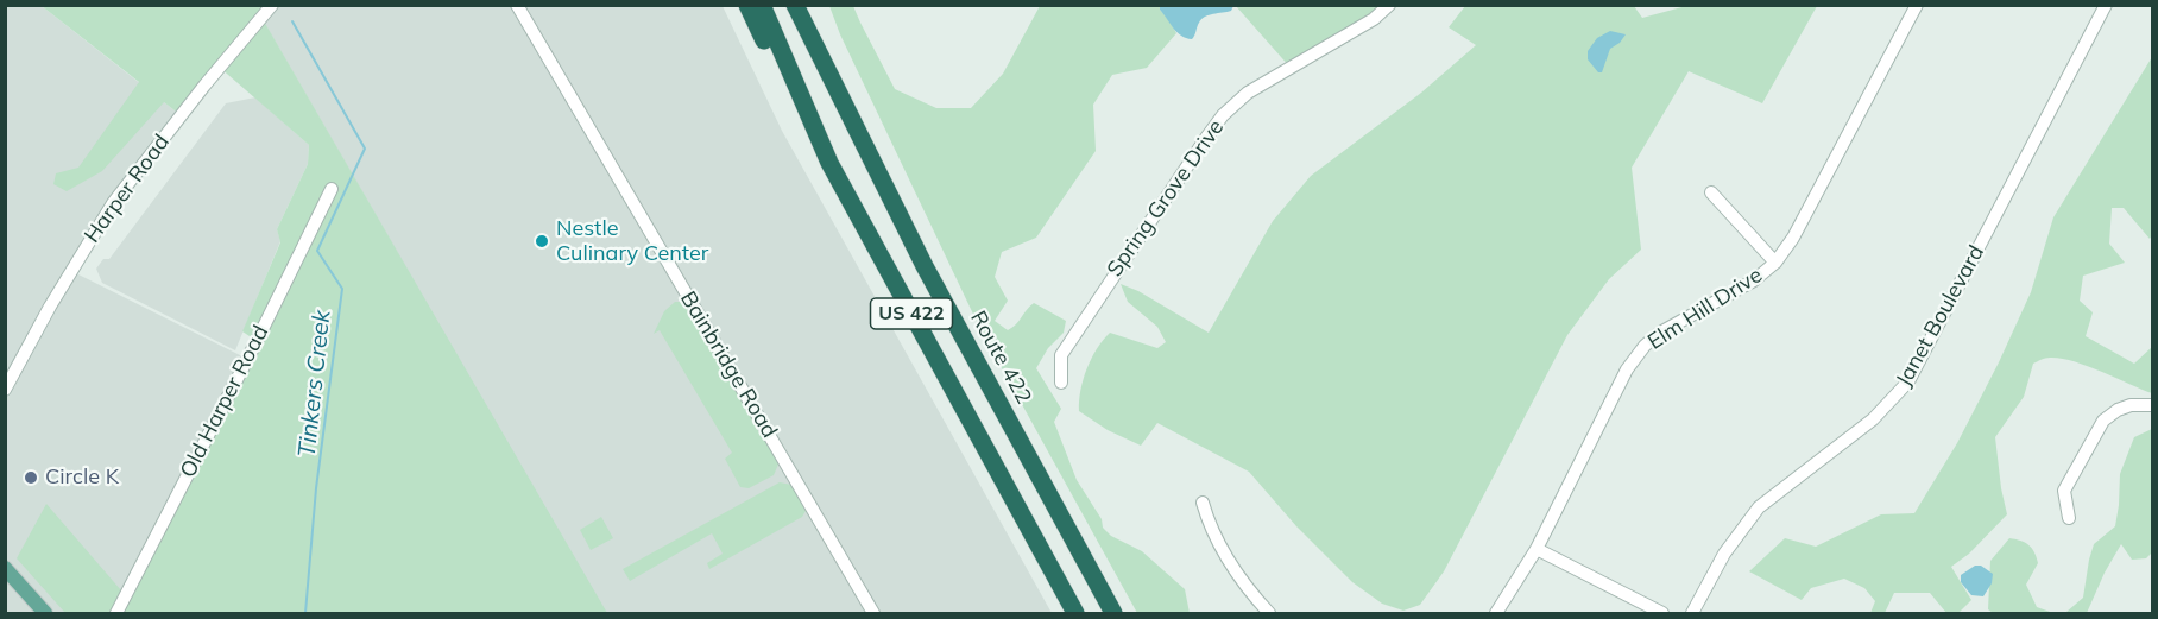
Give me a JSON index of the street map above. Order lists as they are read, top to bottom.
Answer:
{
  "streets": {
    "highway": ["US 422", "Route 422"],
    "street": [
      "Harper Road",
      "Spring Grove Drive",
      "Elm Hill Drive",
      "Janet Boulevard",
      "Bainbridge Road",
      "Old Harper Road"
    ]
  },
  "water": ["Tinkers Creek"],
  "places": ["Nestle Culinary Center", "Circle K"]
}
